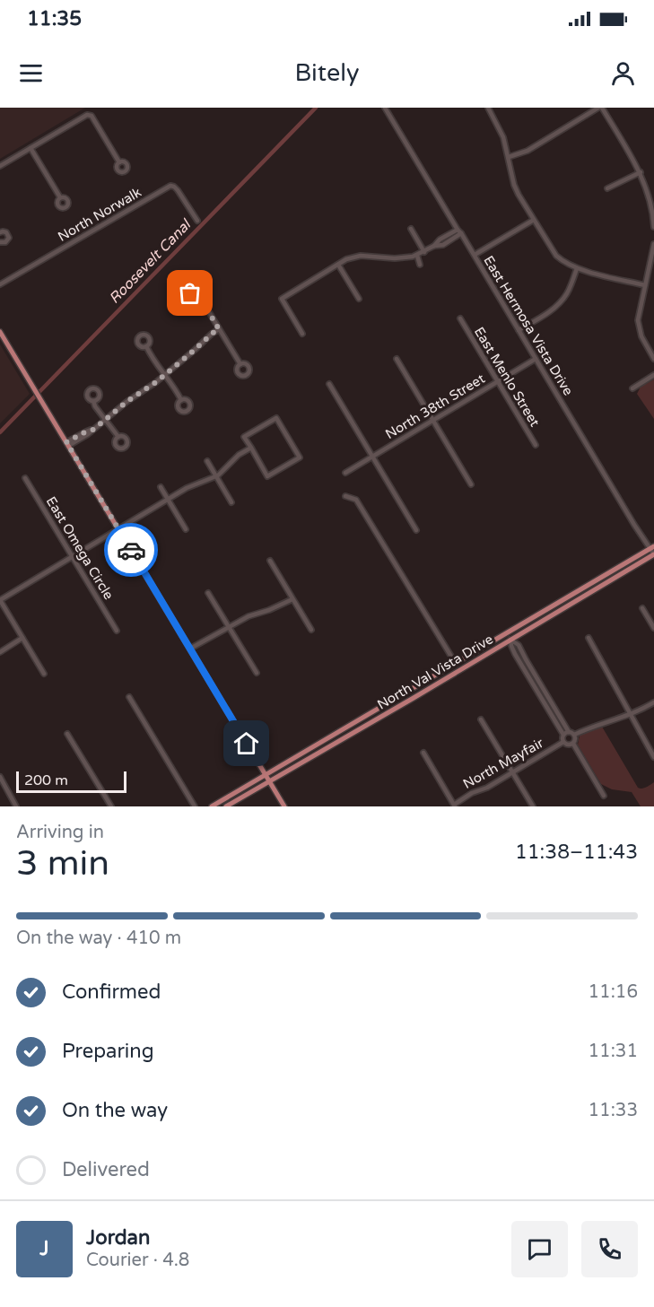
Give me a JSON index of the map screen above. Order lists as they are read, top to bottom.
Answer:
{
  "streets": {
    "main road": ["North Val Vista Drive"],
    "street": [
      "North Norwalk",
      "East Hermosa Vista Drive",
      "East Menlo Street",
      "North 38th Street",
      "East Omega Circle",
      "North Mayfair"
    ]
  },
  "crossings": [
    ["East Hermosa Vista Drive", "North 38th Street"],
    ["East Hermosa Vista Drive", "North Val Vista Drive"],
    ["East Menlo Street", "North 38th Street"]
  ],
  "water": ["Roosevelt Canal"],
  "scale_bar": "200 m",
  "page": {
    "status": "11:35",
    "header": "Bitely",
    "scale": "200 m",
    "heading": ["3 min", "Arriving in", "11:38–11:43"],
    "panel": ["Jordan", "Courier · 4.8"],
    "bar": "On the way · 410 m",
    "list": [
      ["Confirmed", "11:16"],
      ["Preparing", "11:31"],
      ["On the way", "11:33"],
      "Delivered"
    ],
    "round": "J"
  }
}
